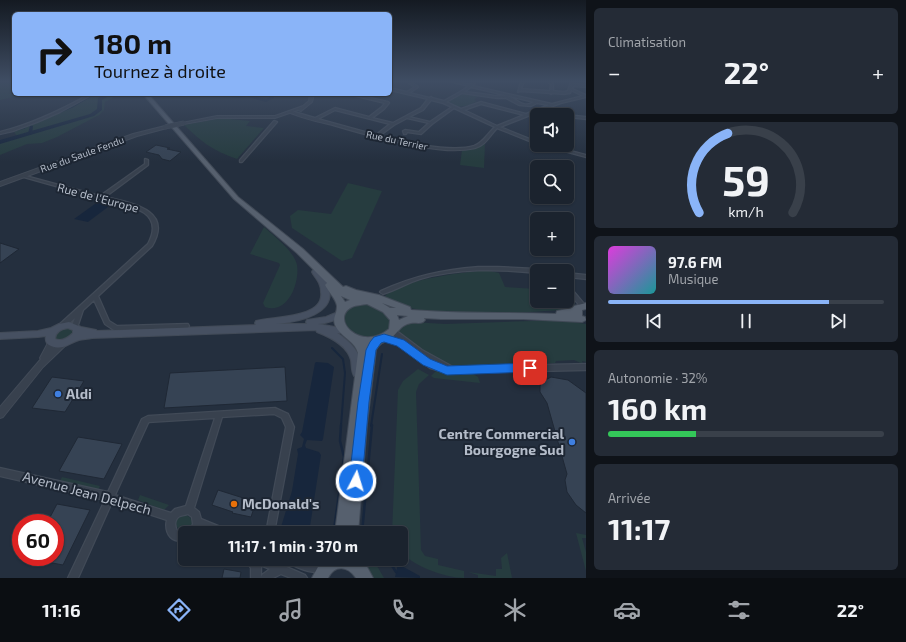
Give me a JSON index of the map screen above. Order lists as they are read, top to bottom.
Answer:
{
  "streets": {
    "street": [
      "Rue du Terrier",
      "Rue du Saule Fendu",
      "Rue de l'Europe",
      "Avenue Jean Delpech"
    ]
  },
  "crossings": [
    ["Rue du Terrier", "Rue du Saule Fendu"],
    ["Rue du Saule Fendu", "Rue de l'Europe"]
  ],
  "places": ["Aldi", "Centre Commercial Bourgogne Sud", "McDonald's"],
  "page": {
    "tile": [
      "Climatisation",
      ["Autonomie · 32%", "160 km"],
      ["Arrivée", "11:17"]
    ],
    "turn": ["180 m", "Tournez à droite"],
    "heat": ["−", "22°", "+"],
    "map_buttons": ["+", "−"],
    "song": ["97.6 FM", "Musique"],
    "limit": "60",
    "trip": "11:17 · 1 min · 370 m",
    "tabs": ["11:16", "22°"],
    "gauge": ["59", "km/h"]
  }
}
